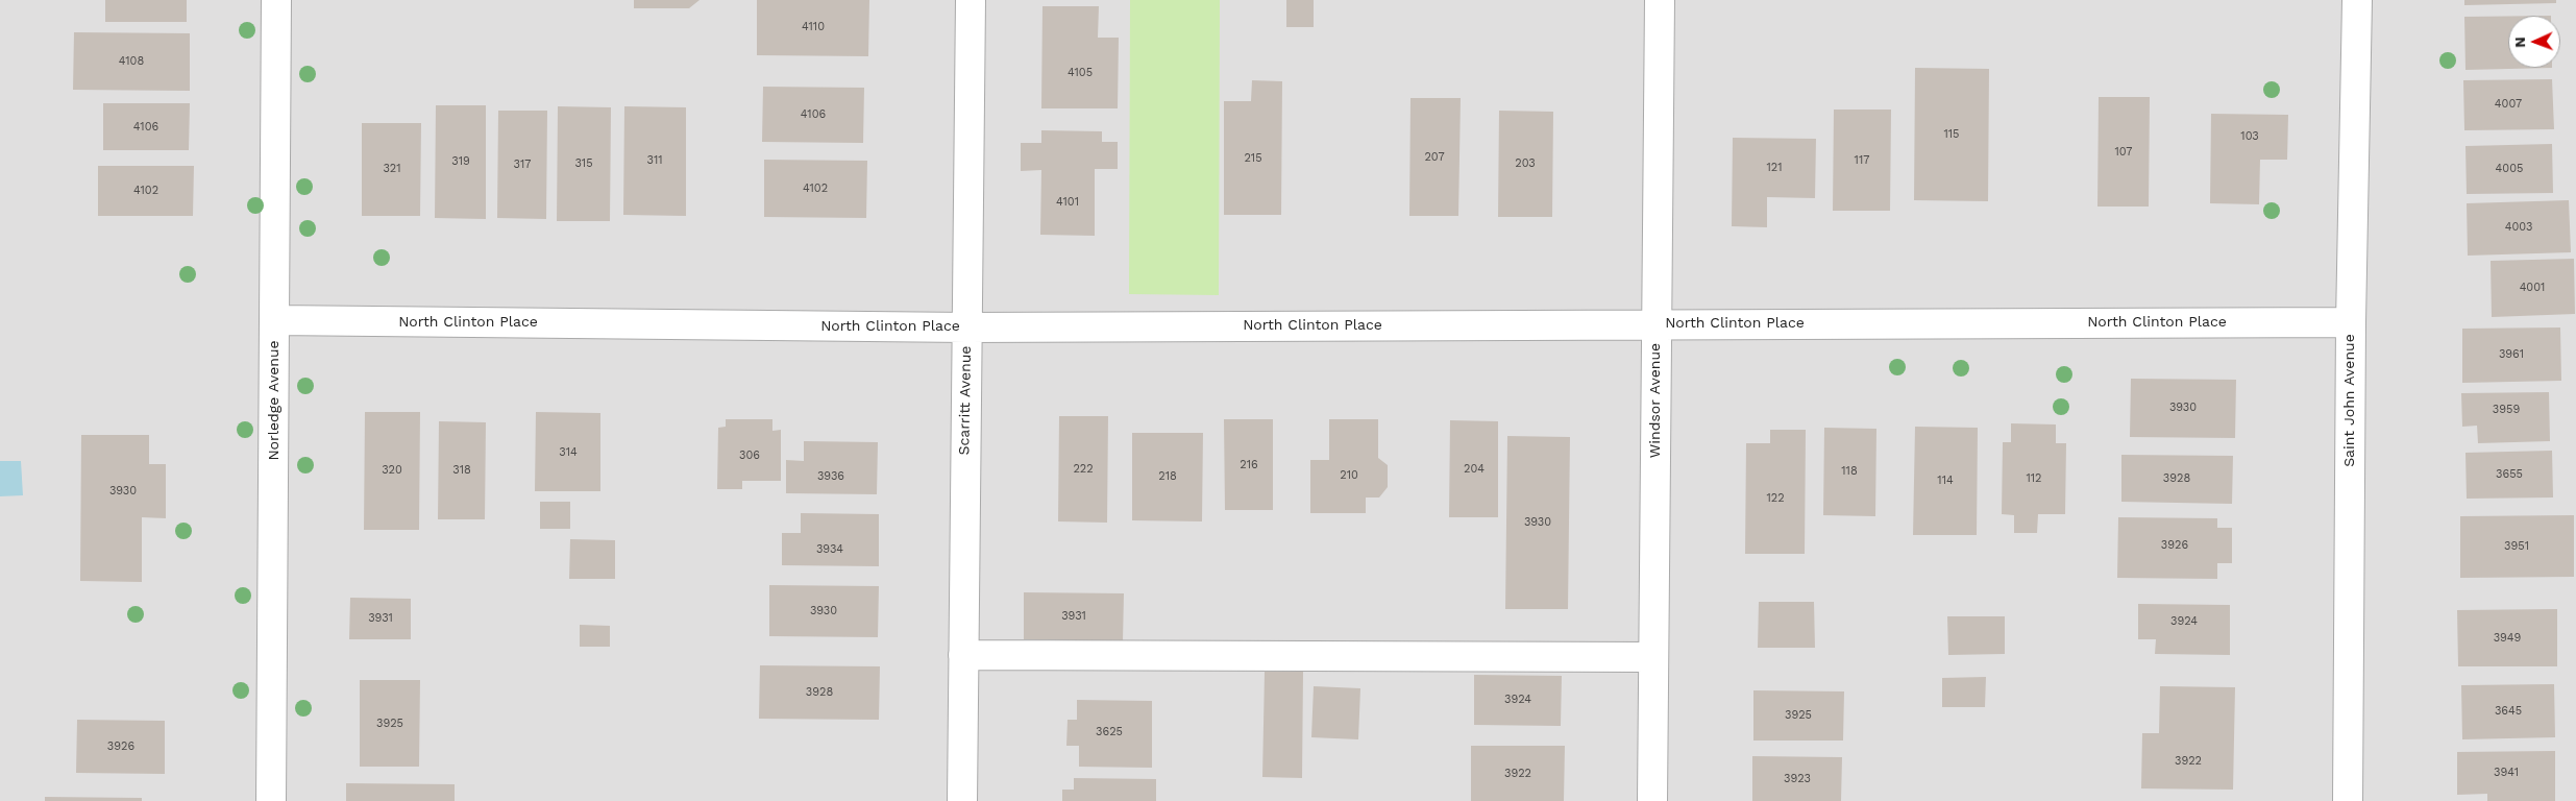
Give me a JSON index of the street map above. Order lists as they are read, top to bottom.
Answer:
{
  "streets": {
    "street": [
      "North Clinton Place",
      "Norledge Avenue",
      "Scarritt Avenue",
      "Windsor Avenue",
      "Saint John Avenue"
    ]
  },
  "crossings": [
    ["North Clinton Place", "Norledge Avenue"],
    ["North Clinton Place", "Scarritt Avenue"],
    ["North Clinton Place", "Windsor Avenue"],
    ["North Clinton Place", "Saint John Avenue"]
  ],
  "house_numbers": [
    "4110",
    "4108",
    "4105",
    "4007",
    "4106",
    "4106",
    "115",
    "103",
    "107",
    "207",
    "215",
    "311",
    "117",
    "319",
    "315",
    "203",
    "317",
    "121",
    "321",
    "4005",
    "4102",
    "4102",
    "4101",
    "4003",
    "4001",
    "3961",
    "3930",
    "3959",
    "314",
    "306",
    "216",
    "222",
    "204",
    "320",
    "318",
    "118",
    "3655",
    "210",
    "3936",
    "218",
    "112",
    "3928",
    "114",
    "3930",
    "122",
    "3930",
    "3926",
    "3951",
    "3934",
    "3930",
    "3931",
    "3931",
    "3924",
    "3949",
    "3928",
    "3924",
    "3645",
    "3925",
    "3925",
    "3625",
    "3926",
    "3922",
    "3941",
    "3922",
    "3923"
  ],
  "north": "left"
}
